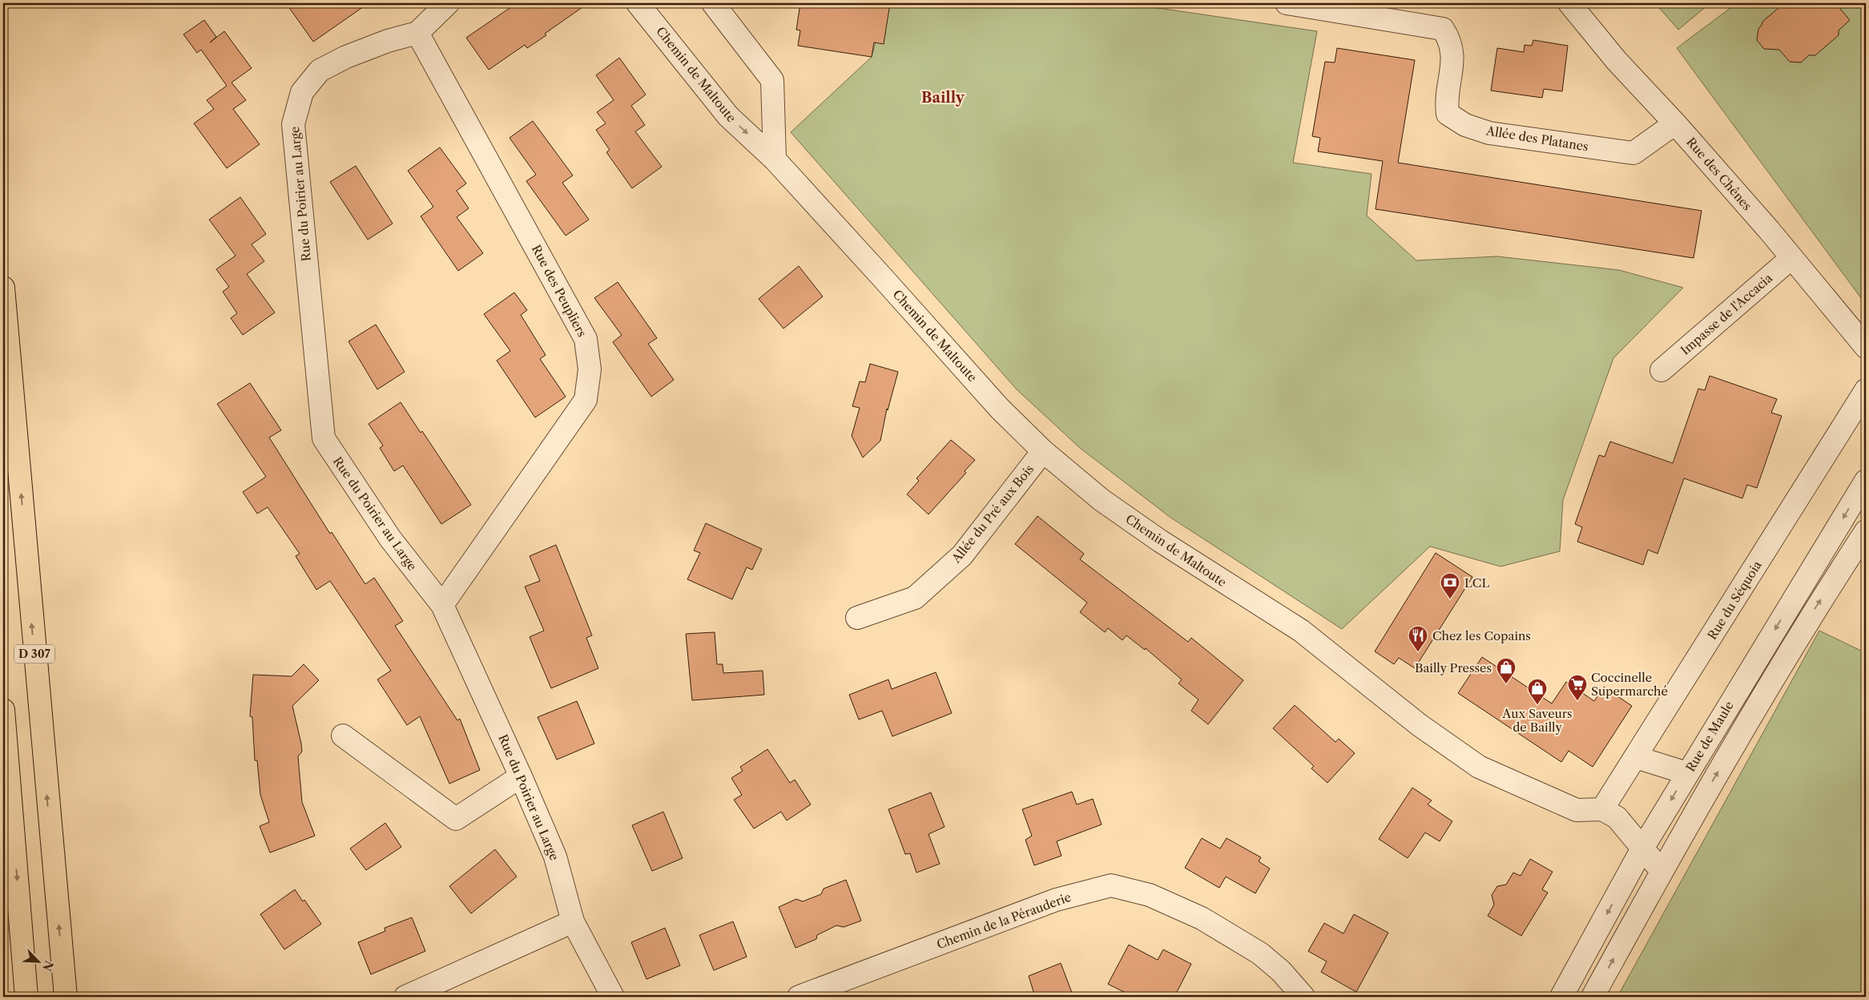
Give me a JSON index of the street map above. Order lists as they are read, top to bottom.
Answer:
{
  "streets": {
    "main road": ["D 307"],
    "street": [
      "Chemin de Maltoute",
      "Allée des Platanes",
      "Rue des Chênes",
      "Rue du Poirier au Large",
      "Rue des Peupliers",
      "Impasse de l'Accacia",
      "Allée du Pré aux Bois",
      "Rue du Séquoia",
      "Rue de Maule",
      "Chemin de la Pérauderie"
    ]
  },
  "crossings": [
    ["Chemin de Maltoute", "Allée du Pré aux Bois"],
    ["Chemin de Maltoute", "Rue du Séquoia"],
    ["Allée des Platanes", "Rue des Chênes"],
    ["Rue des Chênes", "Impasse de l'Accacia"],
    ["Rue du Poirier au Large", "Rue des Peupliers"]
  ],
  "districts": ["Bailly"],
  "places": {
    "bank": ["LCL"],
    "restaurant": ["Chez les Copains"],
    "shop": ["Bailly Presses", "Aux Saveurs de Bailly"],
    "supermarket": ["Coccinelle Supermarché"]
  },
  "north": "bottom right"
}
